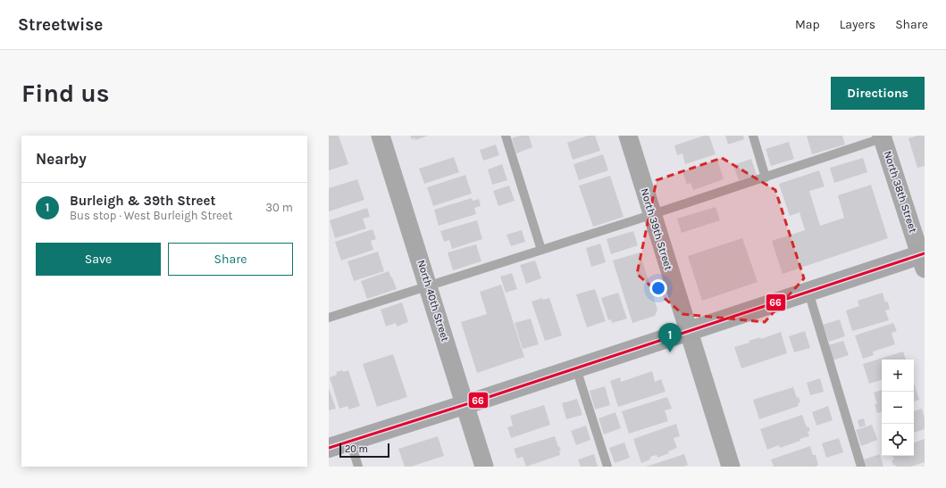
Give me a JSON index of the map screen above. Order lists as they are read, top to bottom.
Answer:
{
  "streets": {
    "street": ["North 38th Street", "North 39th Street", "North 40th Street"]
  },
  "lines": ["transit line 66"],
  "scale_bar": "20 m",
  "page": {
    "header": "Streetwise",
    "nav": ["Map", "Layers", "Share"],
    "buttons": [
      "Directions",
      ["Save", "Share"]
    ],
    "title": "Find us",
    "heading": "Nearby",
    "list": [
      {
        "mark": "1",
        "name": "Burleigh & 39th Street",
        "note": "Bus stop · West Burleigh Street",
        "value": "30 m"
      }
    ],
    "pins": "1",
    "map_buttons": ["+", "−"],
    "scale": "20 m"
  }
}
